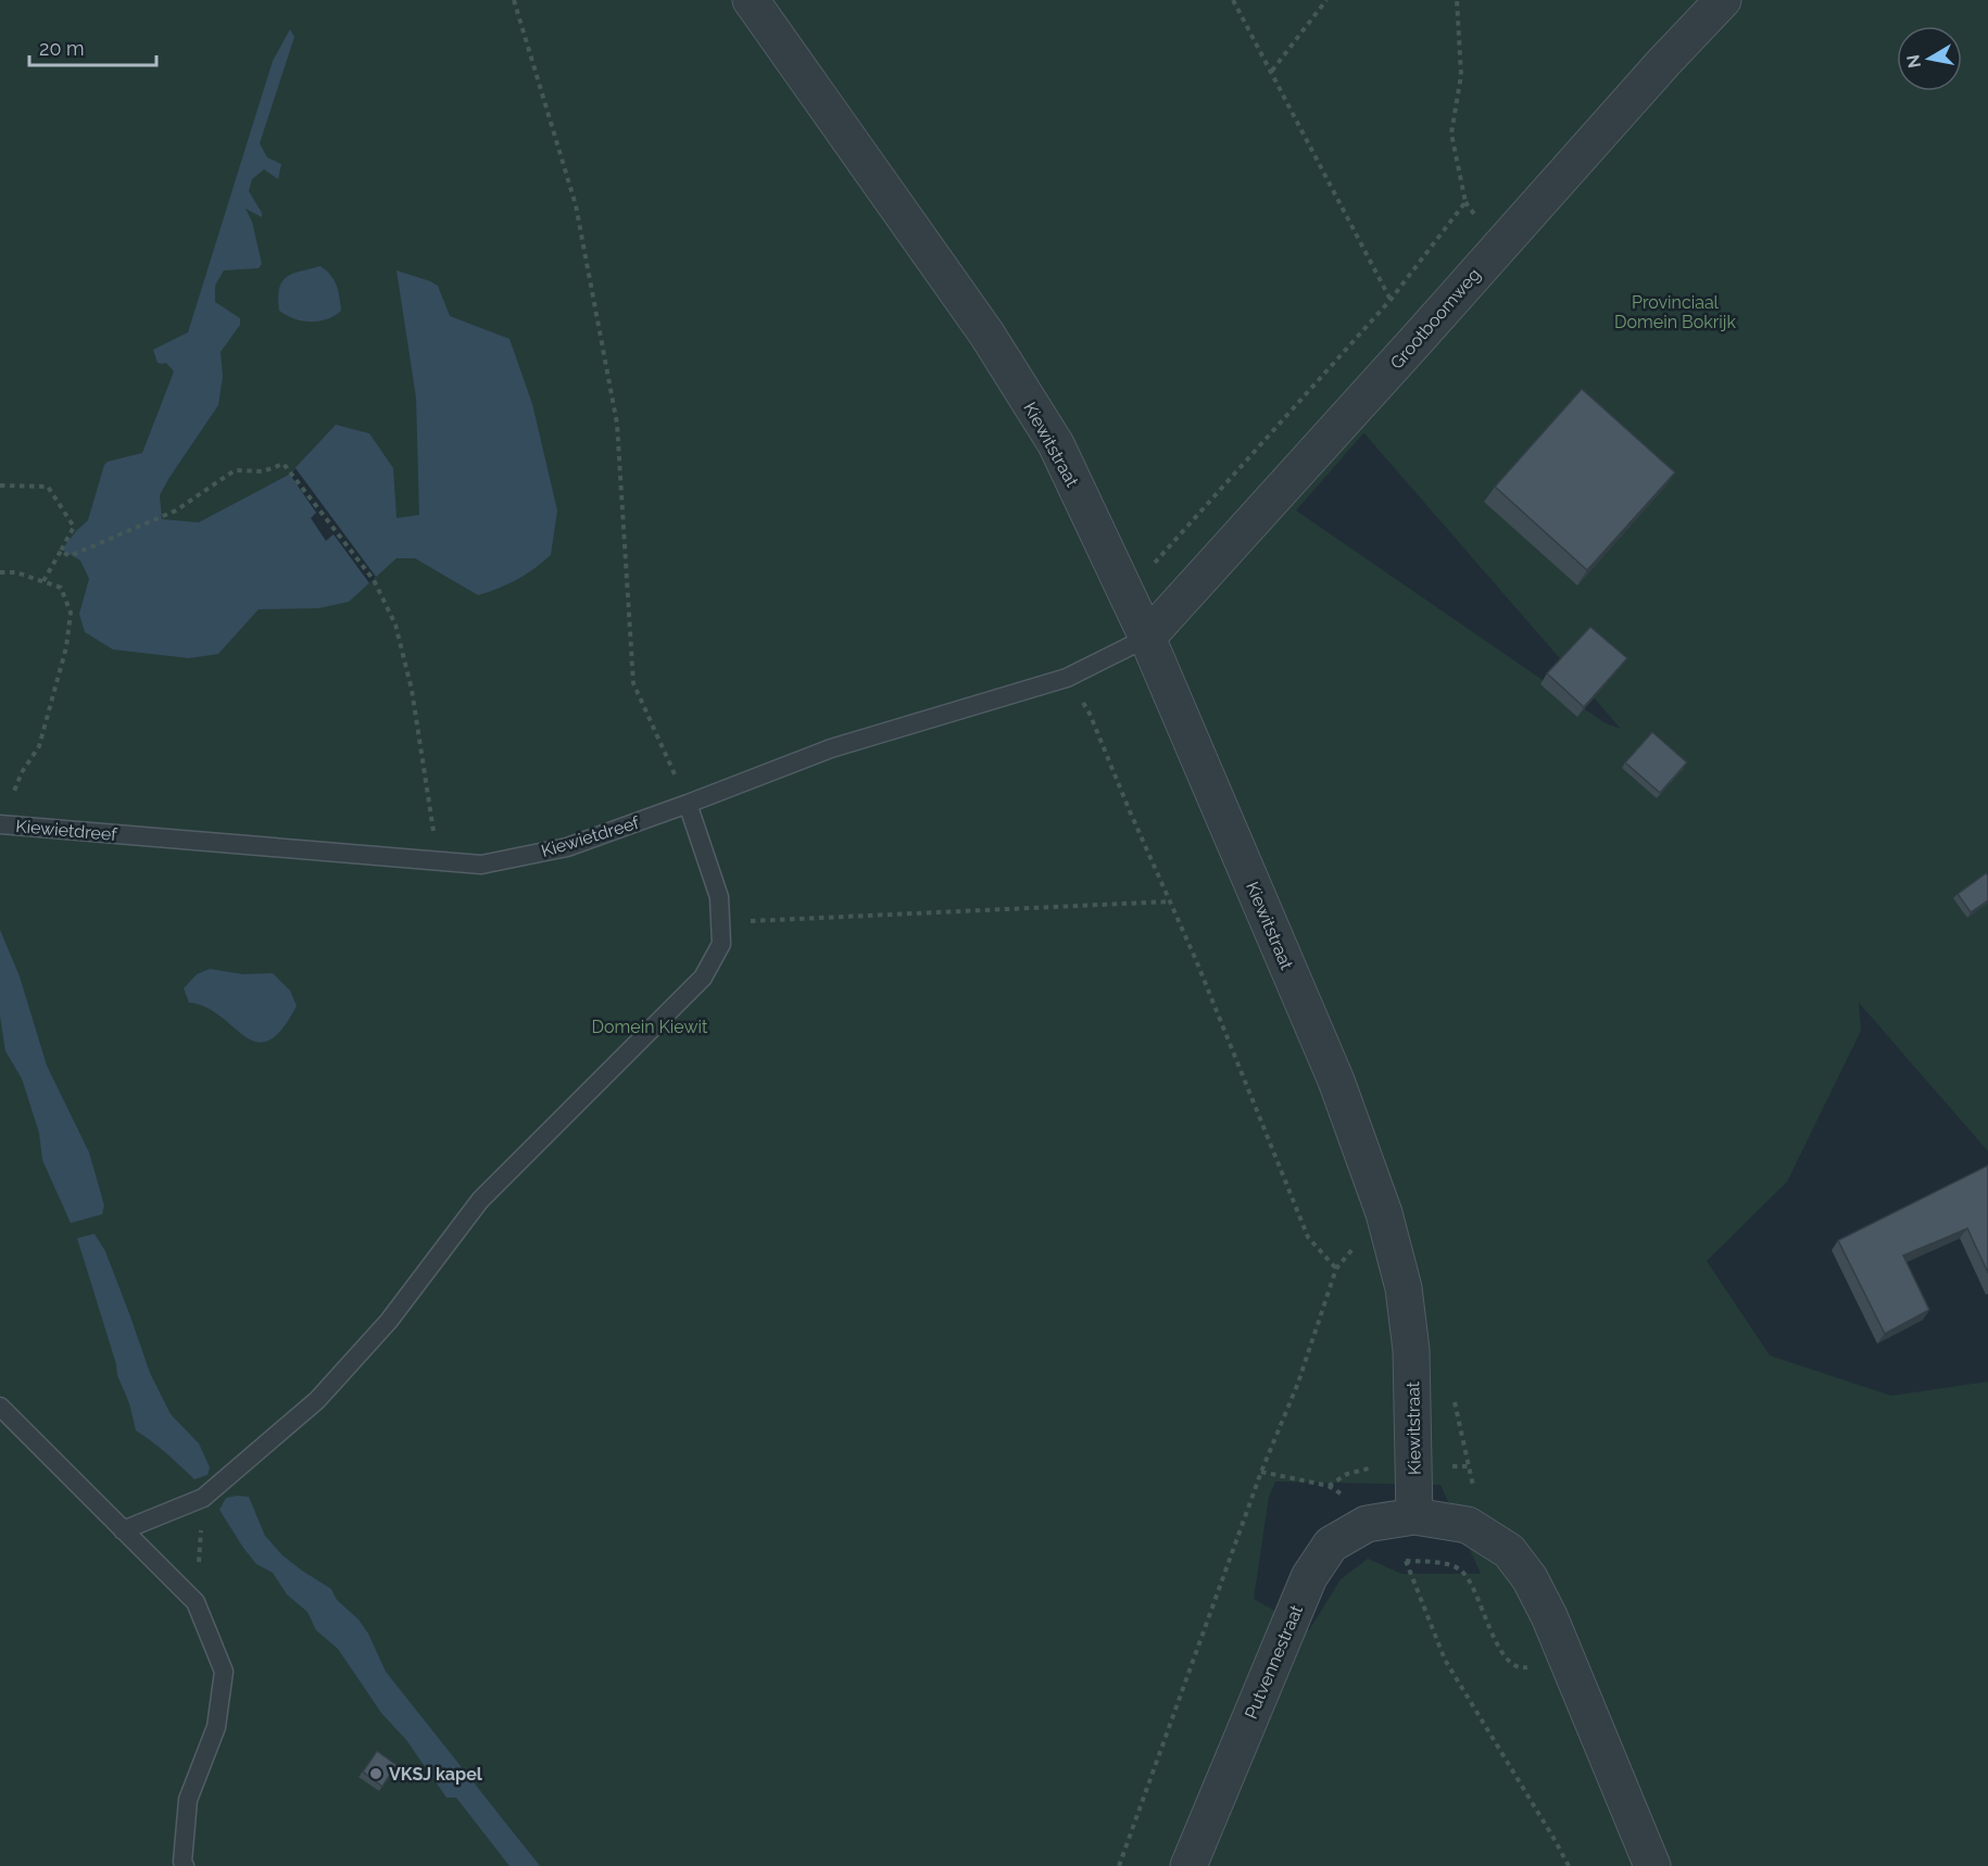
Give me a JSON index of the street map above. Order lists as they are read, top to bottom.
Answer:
{
  "streets": {
    "street": ["Grootboomweg", "Kiewitstraat", "Putvennestraat"],
    "lane": ["Kiewietdreef"]
  },
  "crossings": [
    ["Grootboomweg", "Kiewitstraat"],
    ["Grootboomweg", "Kiewietdreef"],
    ["Kiewitstraat", "Kiewietdreef"],
    ["Kiewitstraat", "Putvennestraat"]
  ],
  "parks": ["Provinciaal Domein Bokrijk", "Domein Kiewit"],
  "places": ["VKSJ kapel"],
  "scale_bar": "20 m",
  "north": "left"
}
